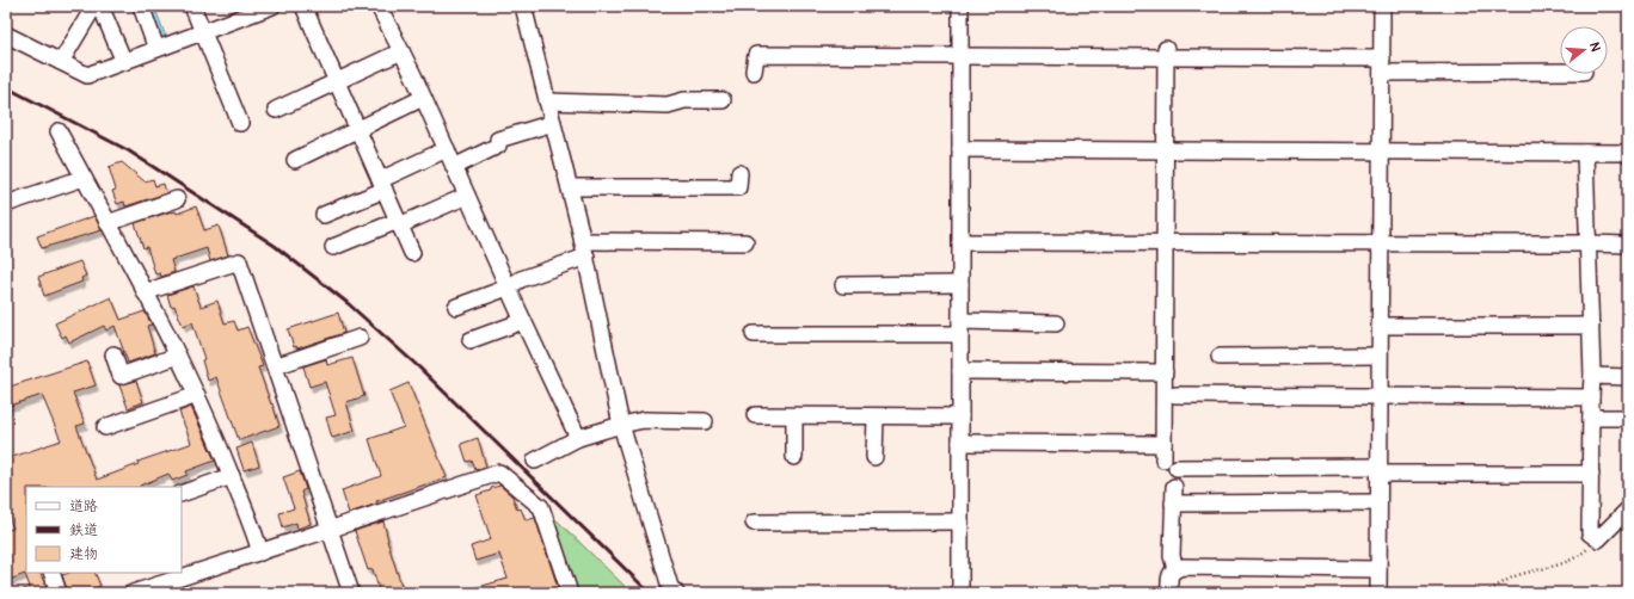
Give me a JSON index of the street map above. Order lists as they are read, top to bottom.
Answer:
{
  "legend": ["道路", "鉄道", "建物"],
  "north": "right"
}
